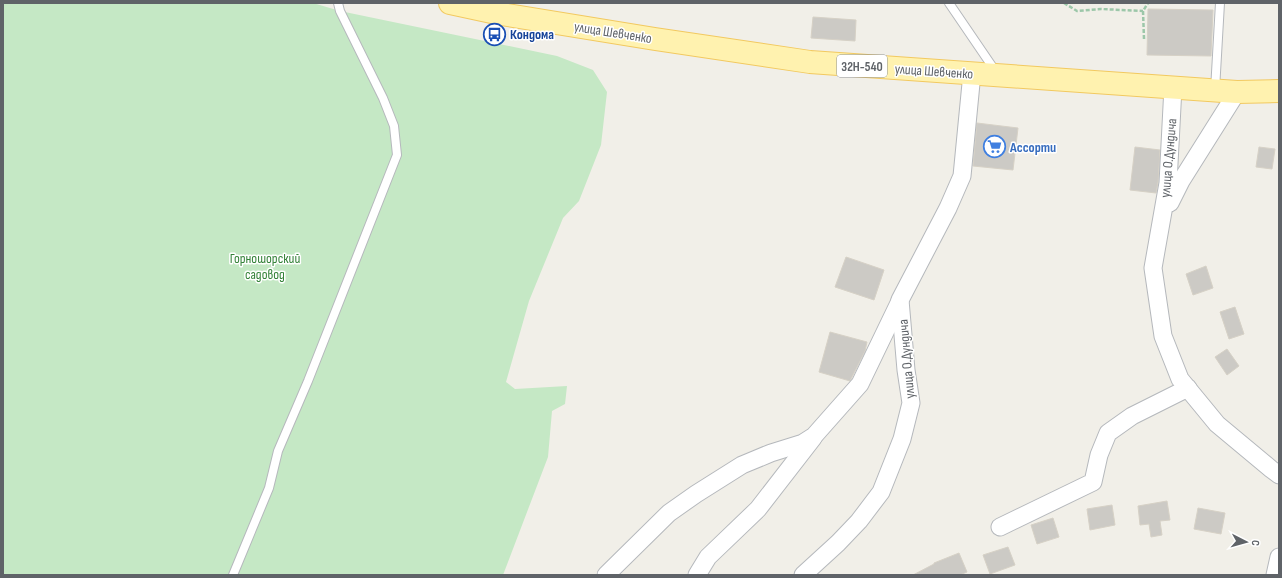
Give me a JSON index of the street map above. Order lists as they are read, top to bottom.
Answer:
{
  "streets": {
    "main road": ["улица Шевченко", "32Н-540"],
    "street": ["улица О.Дундича"]
  },
  "crossings": [
    ["улица Шевченко", "улица О.Дундича"]
  ],
  "parks": ["Горношорский садовод"],
  "places": {
    "bus stop": ["Кондома"],
    "supermarket": ["Ассорти"]
  },
  "north": "right"
}
